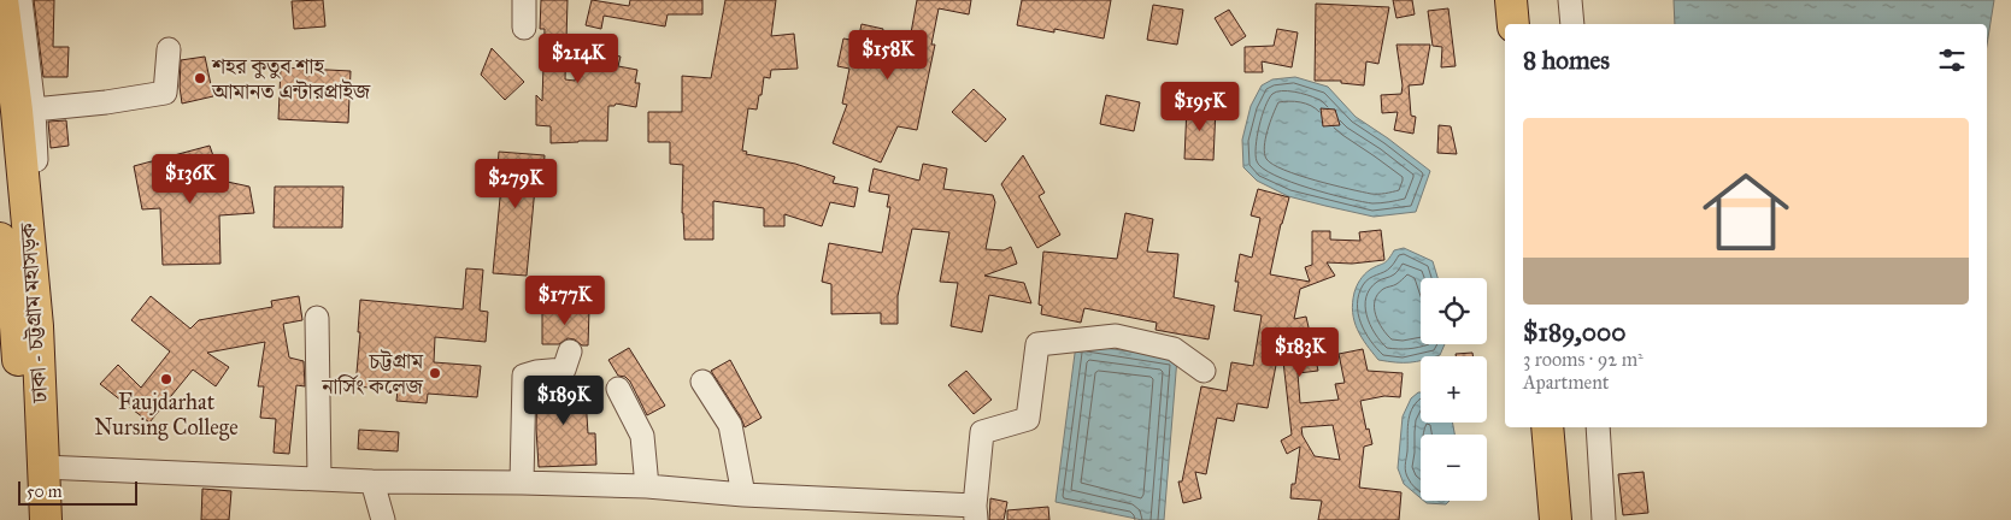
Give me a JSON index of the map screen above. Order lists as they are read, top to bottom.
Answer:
{
  "streets": {
    "highway": ["ঢাকা - চট্টগ্রাম মহাসড়ক"]
  },
  "places": ["শহর কুতুব শাহ আমানত এন্টারপ্রাইজ", "চট্টগ্রাম নার্সিং কলেজ", "Faujdarhat Nursing College"],
  "scale_bar": "50 m",
  "page": {
    "heading": "8 homes",
    "price": [
      "$158K",
      "$214K",
      "$195K",
      "$136K",
      "$279K",
      "$177K",
      "$183K",
      "$189K"
    ],
    "list": [
      {
        "name": "$189,000",
        "note": "3 rooms · 92 m² · Apartment"
      }
    ],
    "map_buttons": ["+", "−"],
    "scale": "50 m"
  }
}
